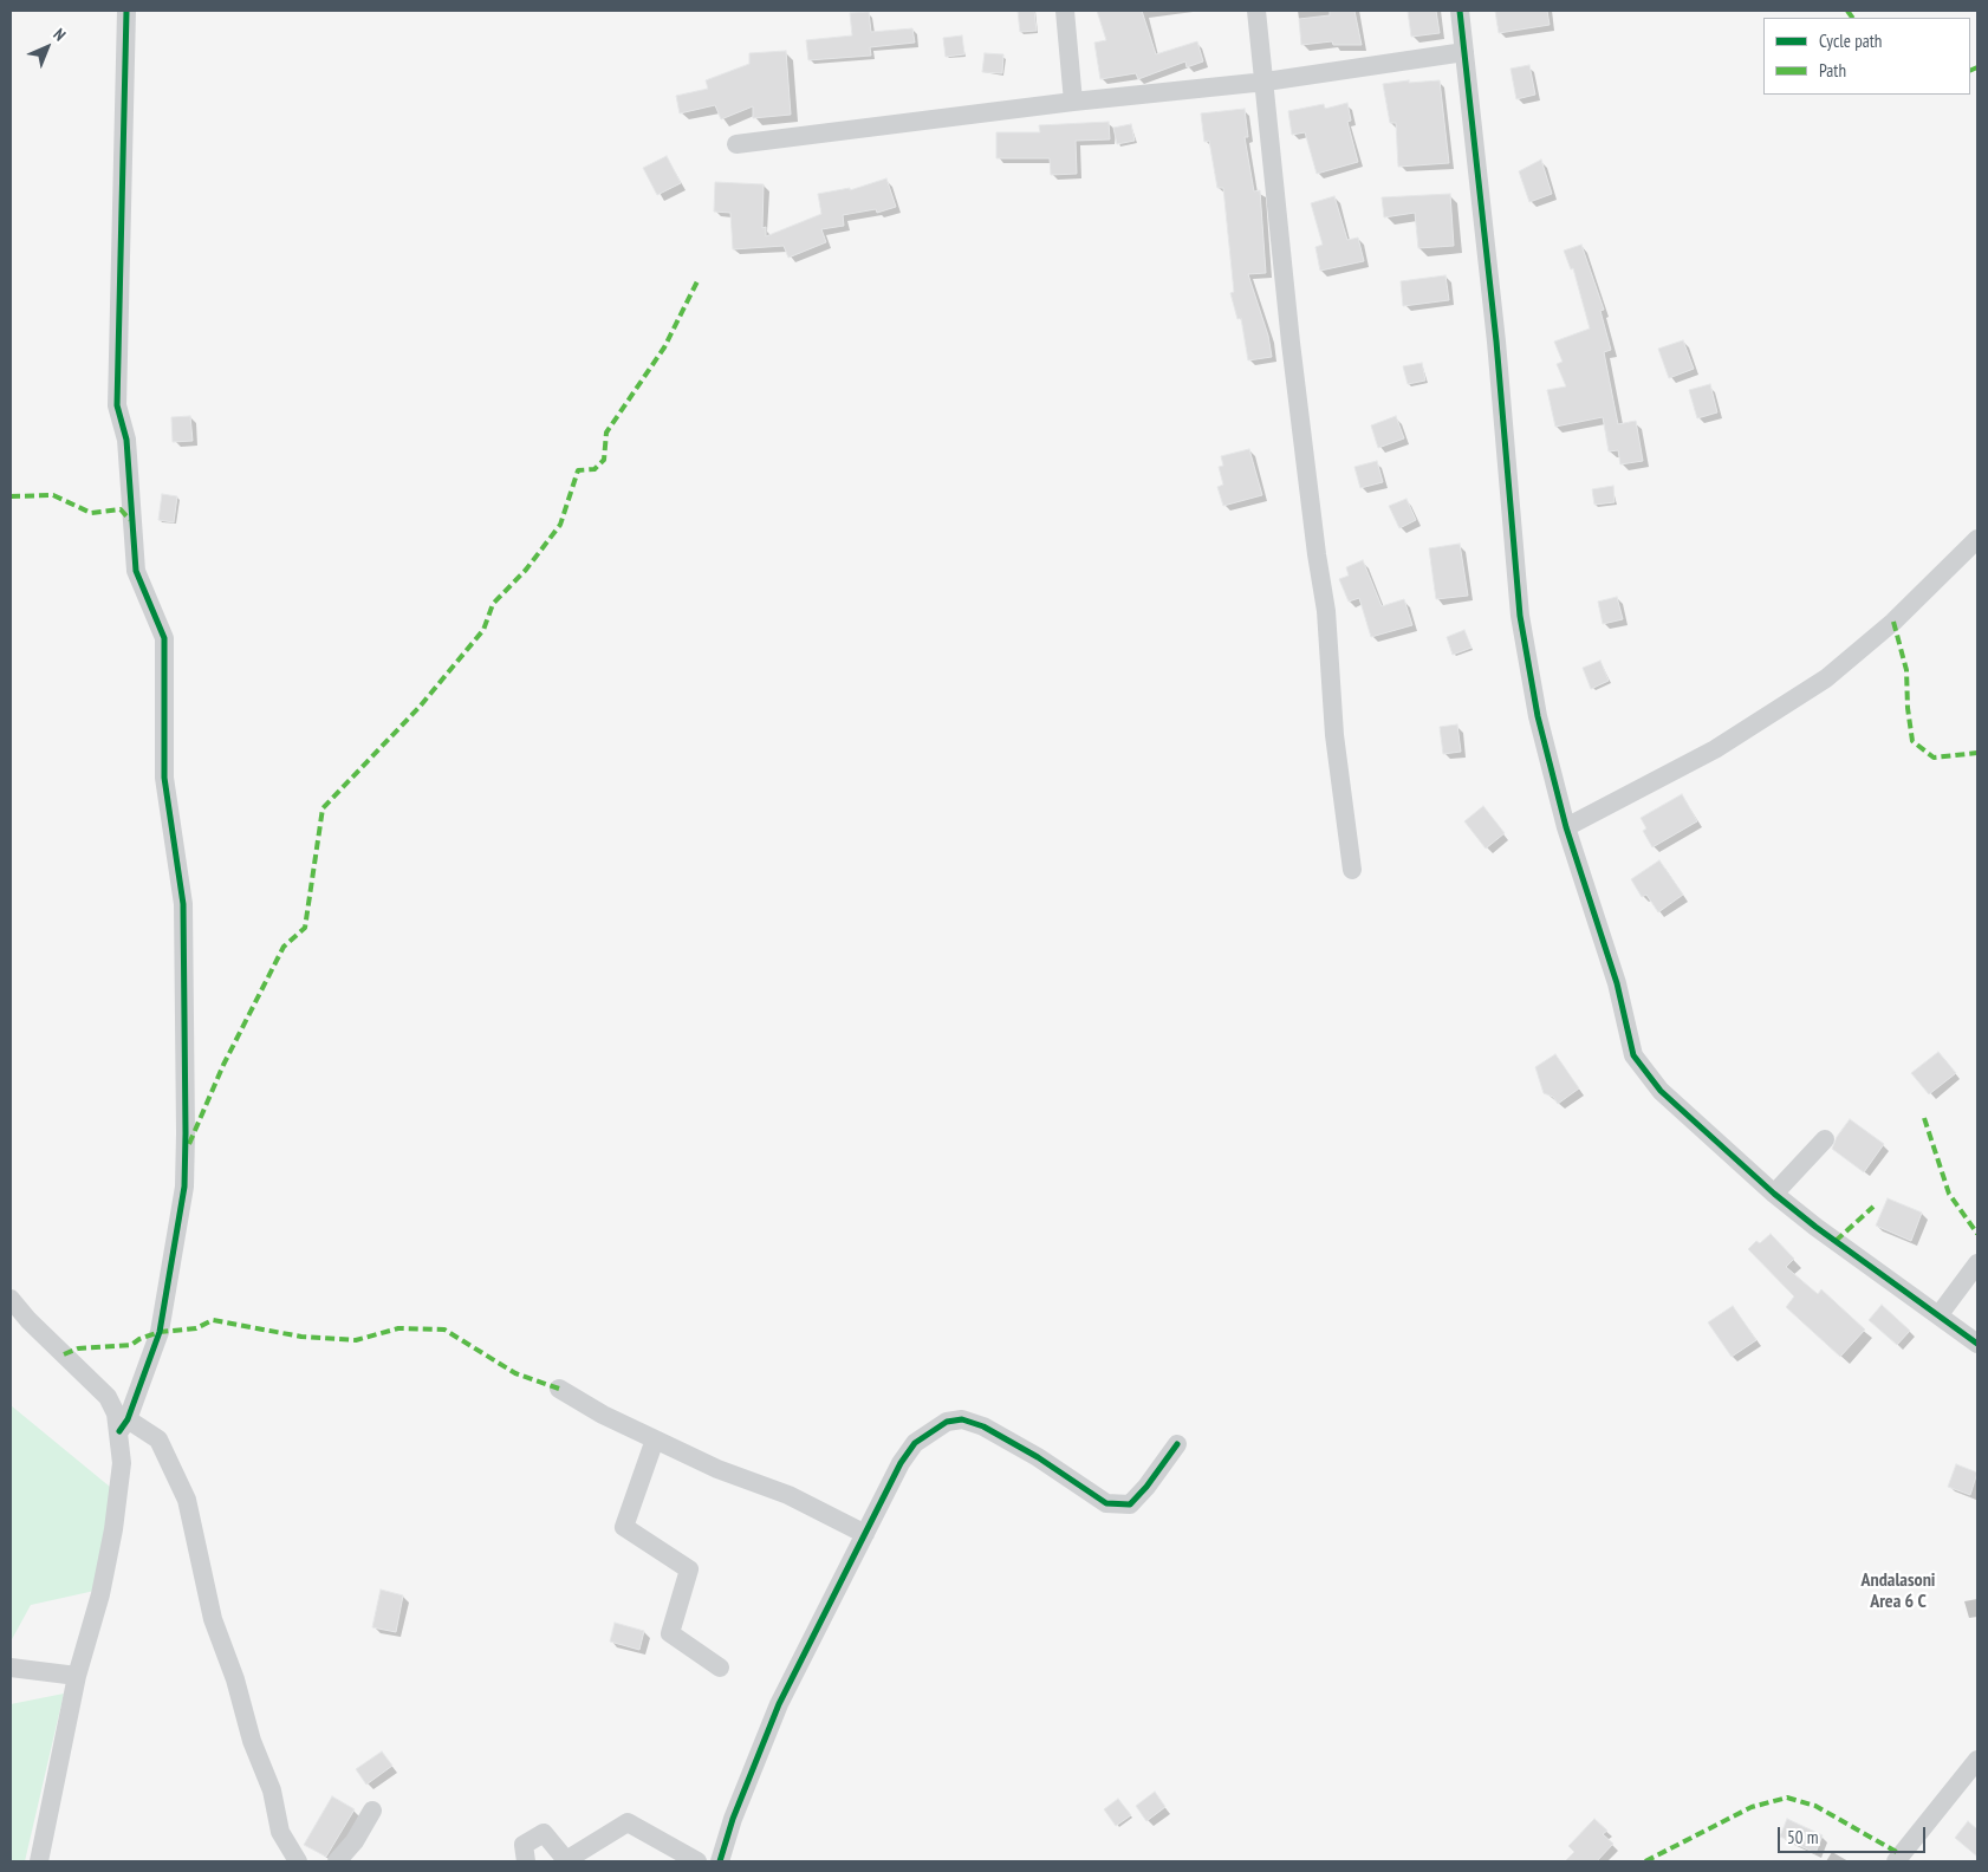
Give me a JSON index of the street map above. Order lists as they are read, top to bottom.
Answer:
{
  "districts": ["Andalasoni Area 6 C"],
  "legend": ["Cycle path", "Path"],
  "scale_bar": "50 m",
  "north": "top right"
}
